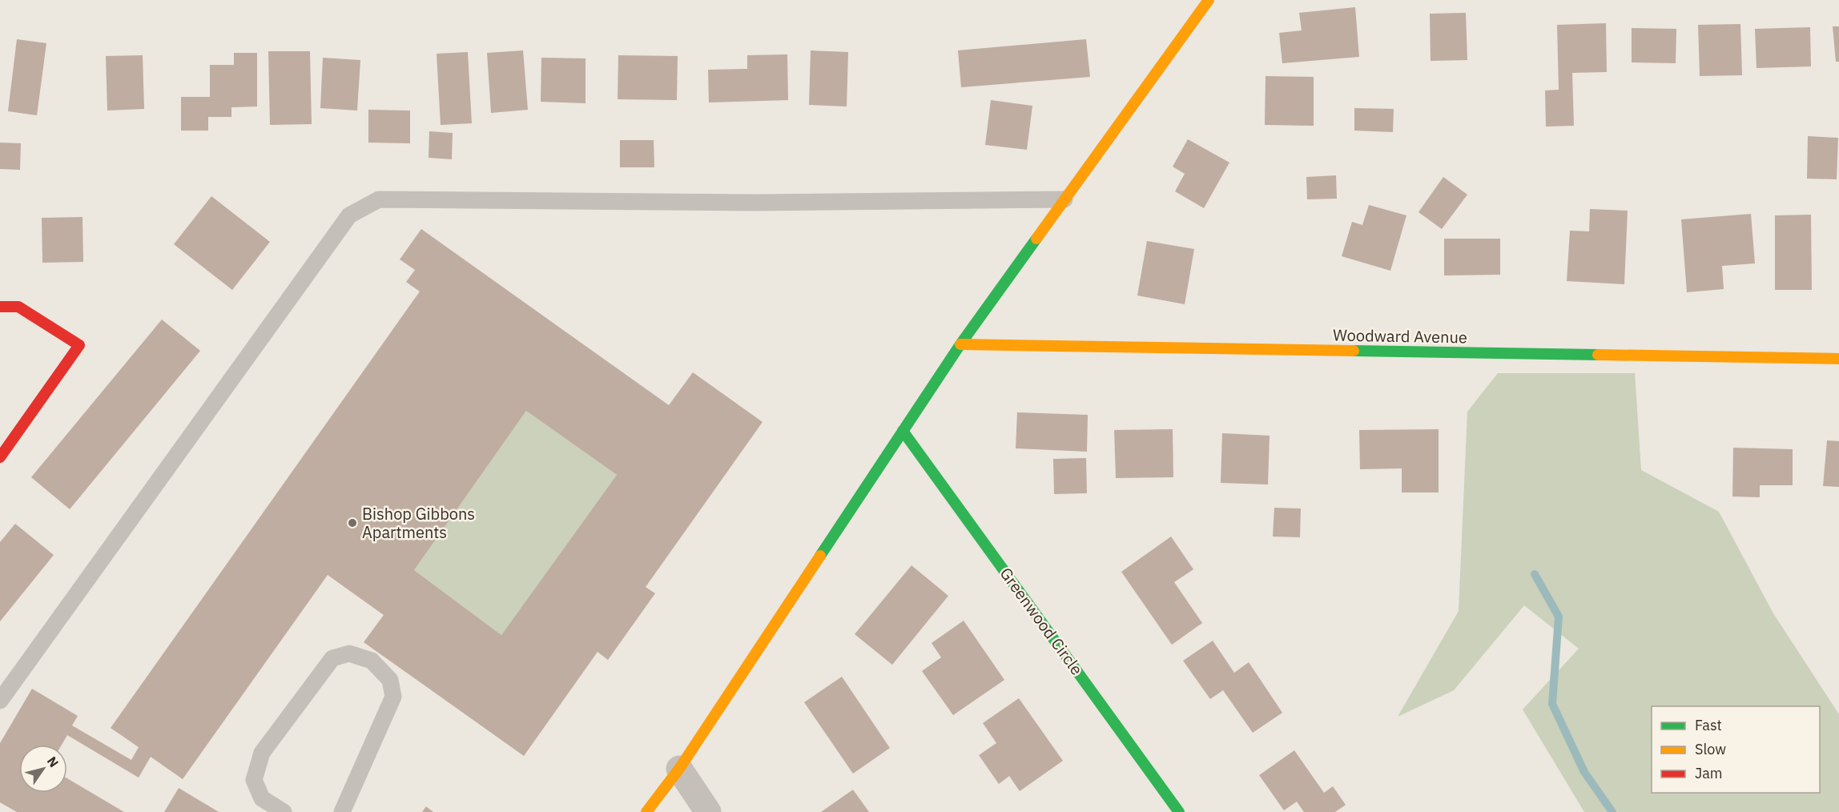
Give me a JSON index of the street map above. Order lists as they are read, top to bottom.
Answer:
{
  "streets": {
    "street": ["Woodward Avenue", "Greenwood Circle"]
  },
  "places": ["Bishop Gibbons Apartments"],
  "legend": ["Fast", "Slow", "Jam"],
  "north": "top right"
}
